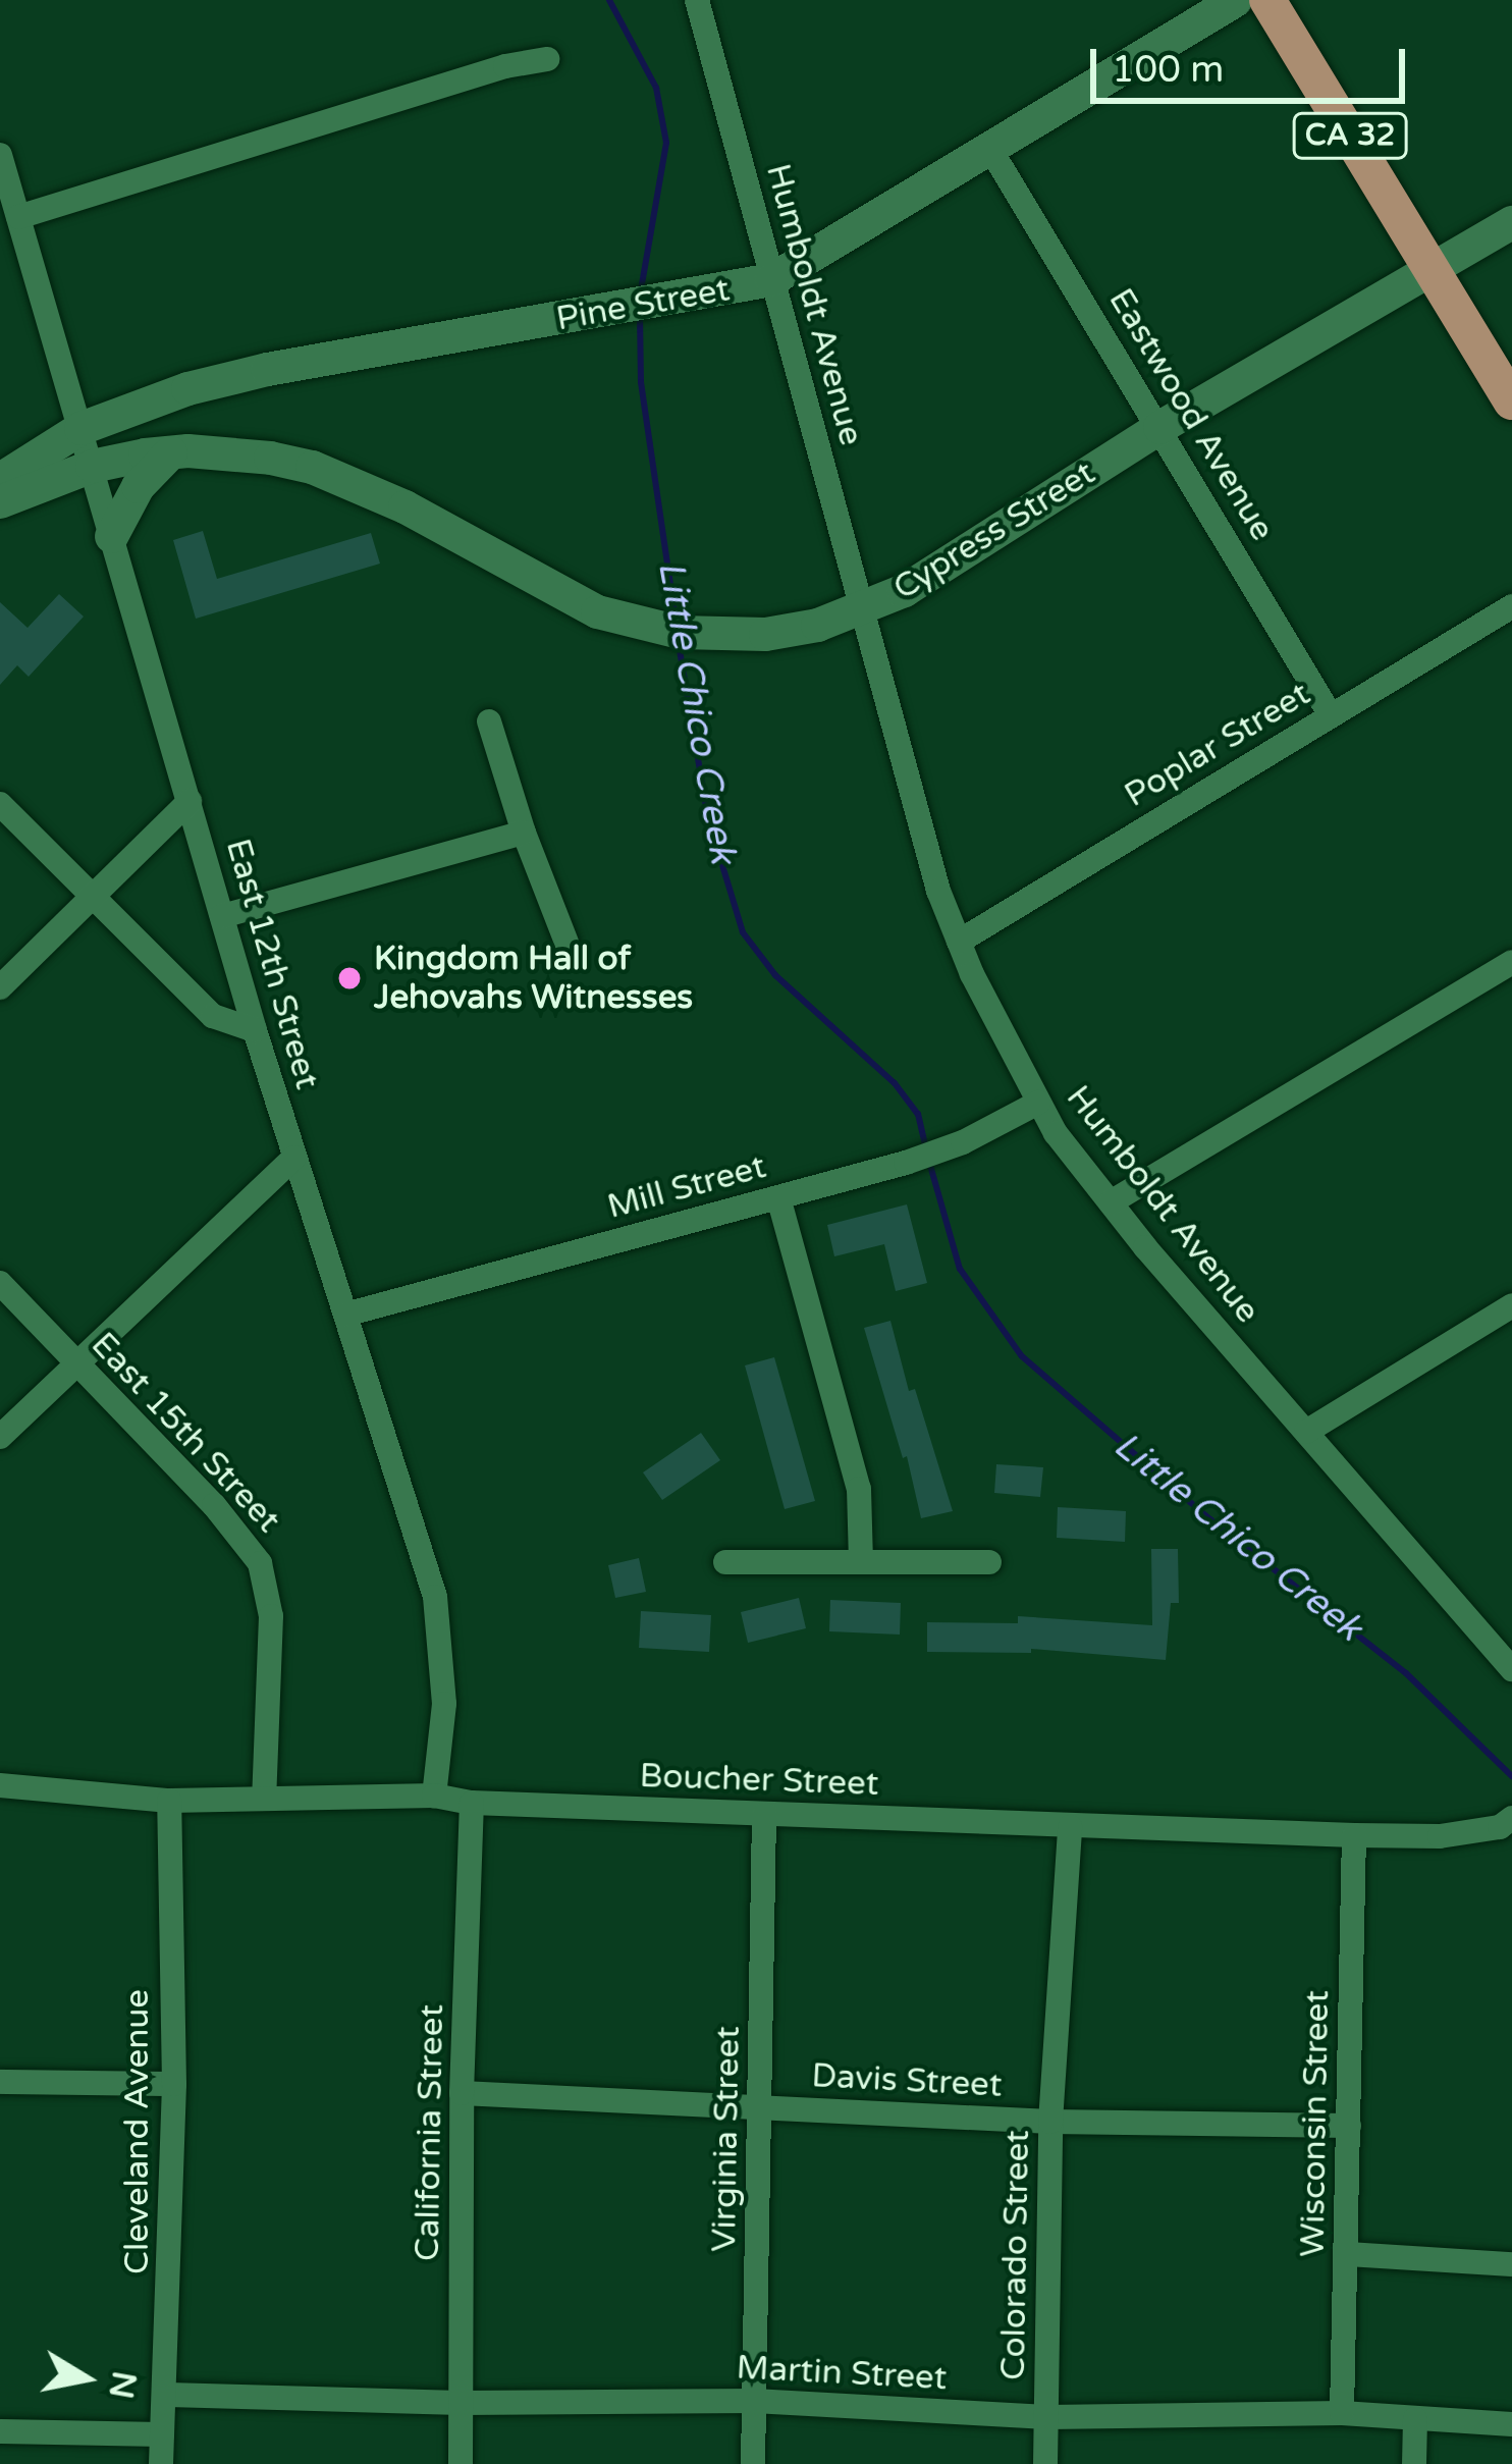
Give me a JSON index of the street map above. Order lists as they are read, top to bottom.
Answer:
{
  "streets": {
    "main road": ["CA 32"],
    "street": [
      "Pine Street",
      "Humboldt Avenue",
      "Eastwood Avenue",
      "Cypress Street",
      "Poplar Street",
      "East 12th Street",
      "Mill Street",
      "East 15th Street",
      "Boucher Street",
      "Davis Street",
      "Wisconsin Street",
      "Cleveland Avenue",
      "California Street",
      "Virginia Street",
      "Colorado Street",
      "Martin Street"
    ]
  },
  "crossings": [
    ["CA 32", "Cypress Street"],
    ["Pine Street", "Humboldt Avenue"],
    ["Pine Street", "Eastwood Avenue"],
    ["Pine Street", "East 12th Street"],
    ["Humboldt Avenue", "Cypress Street"],
    ["Humboldt Avenue", "Poplar Street"],
    ["Humboldt Avenue", "Mill Street"],
    ["Eastwood Avenue", "Cypress Street"],
    ["Eastwood Avenue", "Poplar Street"],
    ["Cypress Street", "East 12th Street"],
    ["East 12th Street", "Mill Street"],
    ["East 12th Street", "Boucher Street"],
    ["East 15th Street", "Boucher Street"],
    ["Boucher Street", "Wisconsin Street"],
    ["Boucher Street", "Cleveland Avenue"],
    ["Boucher Street", "California Street"],
    ["Boucher Street", "Virginia Street"],
    ["Boucher Street", "Colorado Street"],
    ["Davis Street", "Wisconsin Street"],
    ["Davis Street", "California Street"],
    ["Davis Street", "Virginia Street"],
    ["Davis Street", "Colorado Street"],
    ["Wisconsin Street", "Martin Street"],
    ["Cleveland Avenue", "Martin Street"],
    ["California Street", "Martin Street"],
    ["Virginia Street", "Martin Street"],
    ["Colorado Street", "Martin Street"]
  ],
  "water": ["Little Chico Creek"],
  "places": ["Kingdom Hall of Jehovahs Witnesses"],
  "scale_bar": "100 m",
  "north": "right"
}
